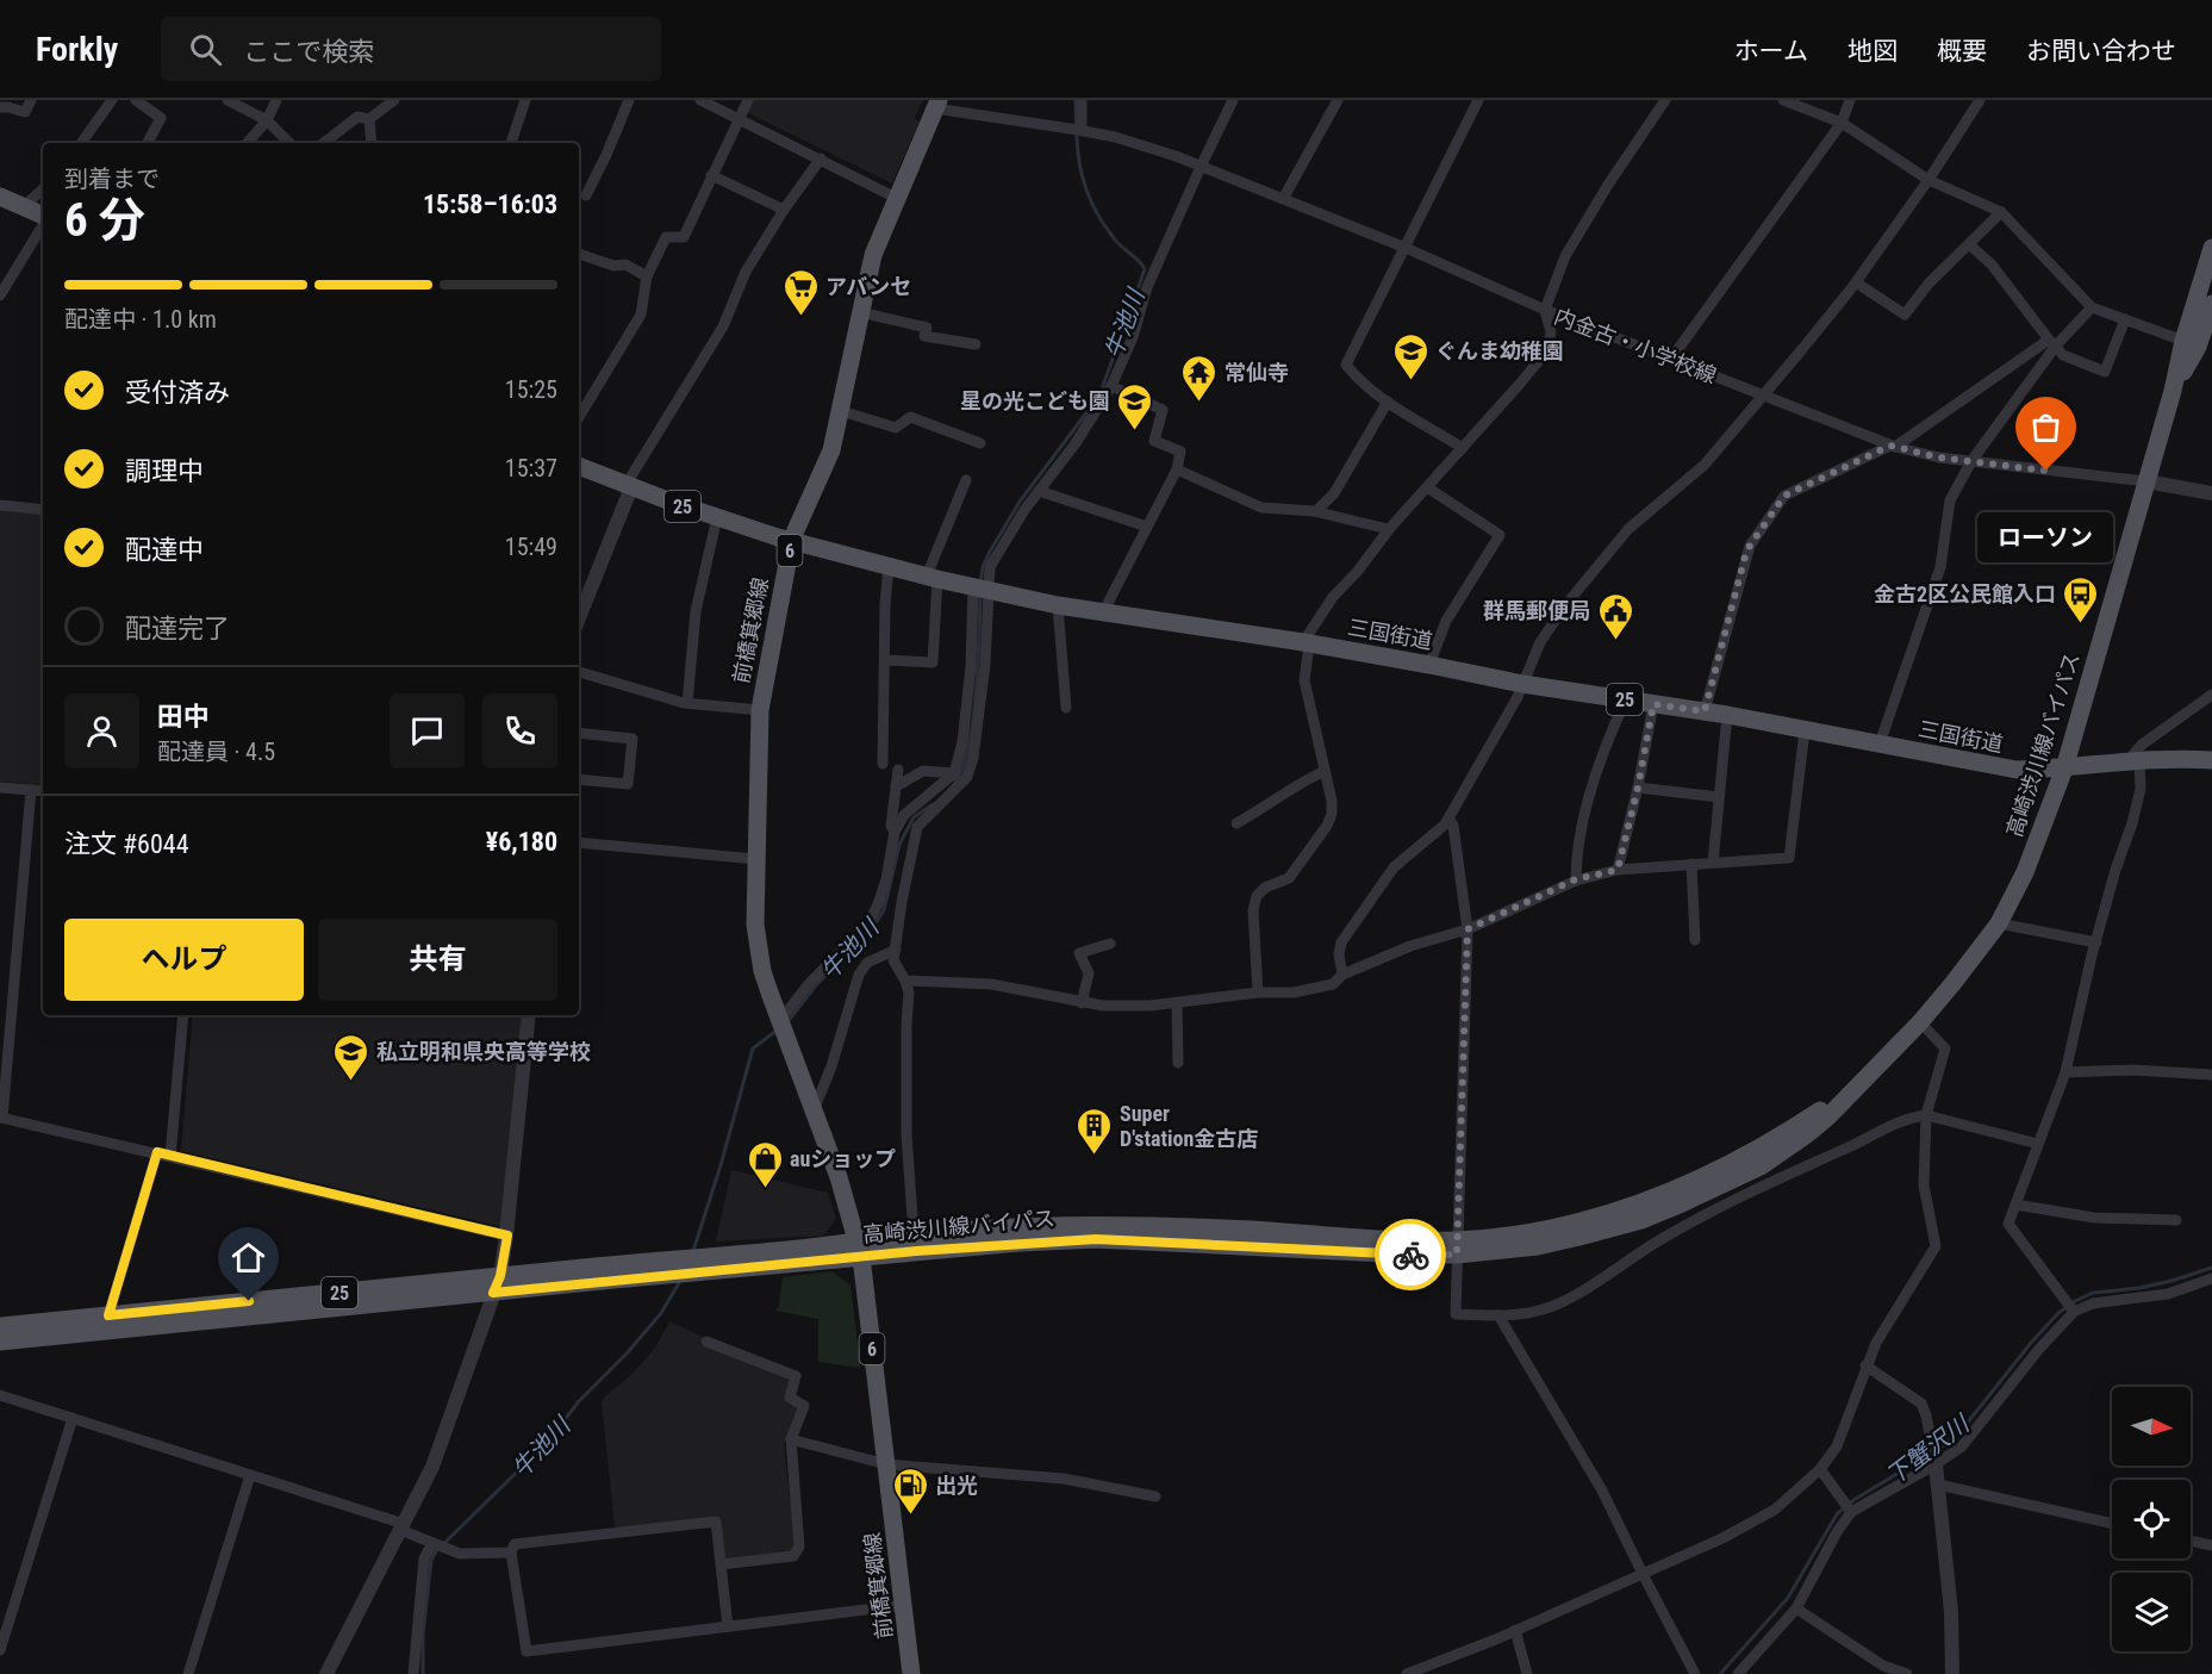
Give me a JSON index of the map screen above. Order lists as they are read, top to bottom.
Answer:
{
  "streets": {
    "main road": [
      "25",
      "6",
      "前橋箕郷線",
      "三国街道",
      "高崎渋川線バイパス"
    ],
    "street": ["内金古・小学校線"]
  },
  "crossings": [
    ["内金古・小学校線", "前橋箕郷線"],
    ["内金古・小学校線", "高崎渋川線バイパス"],
    ["前橋箕郷線", "三国街道"],
    ["前橋箕郷線", "高崎渋川線バイパス"],
    ["三国街道", "高崎渋川線バイパス"]
  ],
  "water": ["牛池川", "下蟹沢川"],
  "places": {
    "supermarket": ["アバンセ"],
    "school or university": ["ぐんま幼稚園", "星の光こども園", "私立明和県央高等学校"],
    "temple": ["常仙寺"],
    "other": ["ローソン"],
    "bus stop": ["金古2区公民館入口"],
    "public building": ["群馬郵便局"],
    "building": ["Super D'station金古店"],
    "shop": ["auショップ"],
    "fuel station": ["出光"]
  },
  "north": "right",
  "page": {
    "header": "Forkly",
    "search": "ここで検索",
    "nav": [
      "ホーム",
      "地図",
      "概要",
      "お問い合わせ"
    ],
    "heading": ["6 分", "到着まで", "15:58–16:03"],
    "panel": [
      "田中",
      "配達員 · 4.5",
      "注文 #6044",
      "¥6,180"
    ],
    "bar": "配達中 · 1.0 km",
    "list": [
      ["受付済み", "15:25"],
      ["調理中", "15:37"],
      ["配達中", "15:49"],
      "配達完了"
    ],
    "bubble": "ローソン",
    "buttons": ["ヘルプ", "共有"]
  }
}
